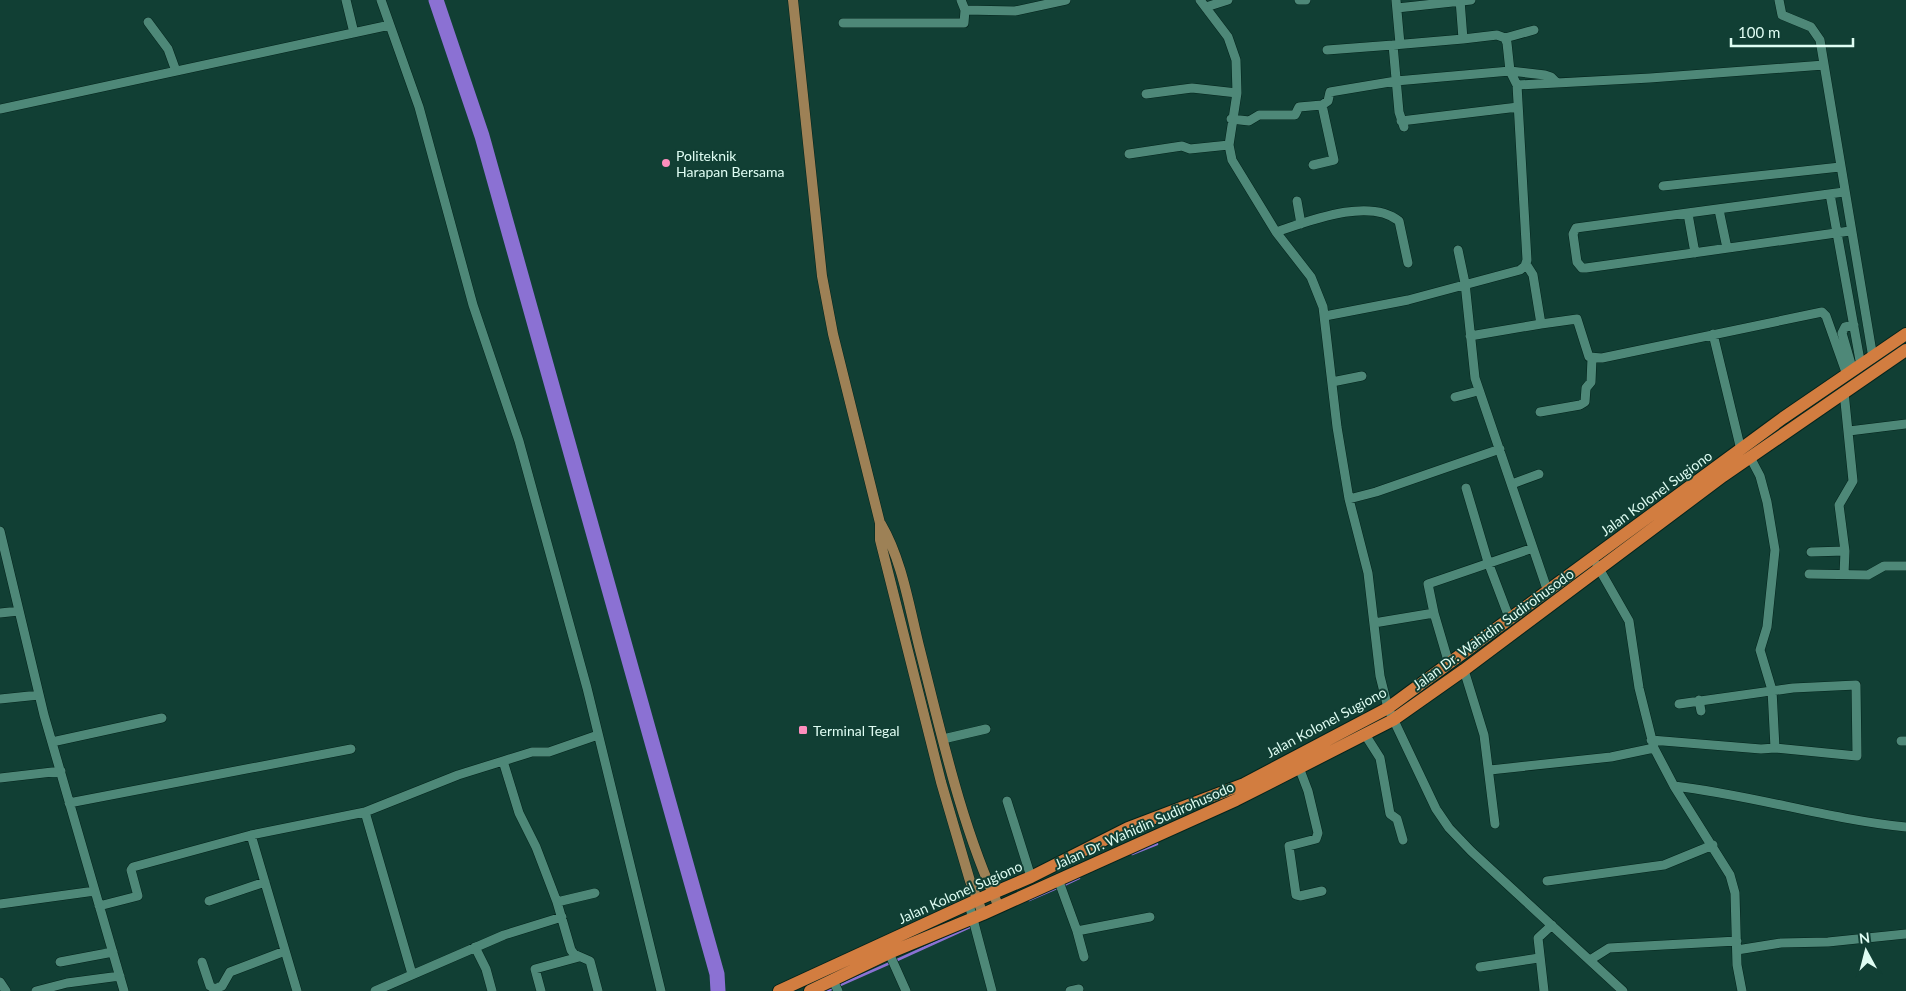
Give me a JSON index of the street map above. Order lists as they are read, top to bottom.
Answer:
{
  "streets": {
    "highway": ["Jalan Kolonel Sugiono", "Jalan Dr. Wahidin Sudirohusodo"]
  },
  "crossings": [
    ["Jalan Kolonel Sugiono", "Jalan Dr. Wahidin Sudirohusodo"]
  ],
  "places": {
    "other": ["Politeknik Harapan Bersama"],
    "transit": ["Terminal Tegal"]
  },
  "scale_bar": "100 m",
  "north": "top"
}
